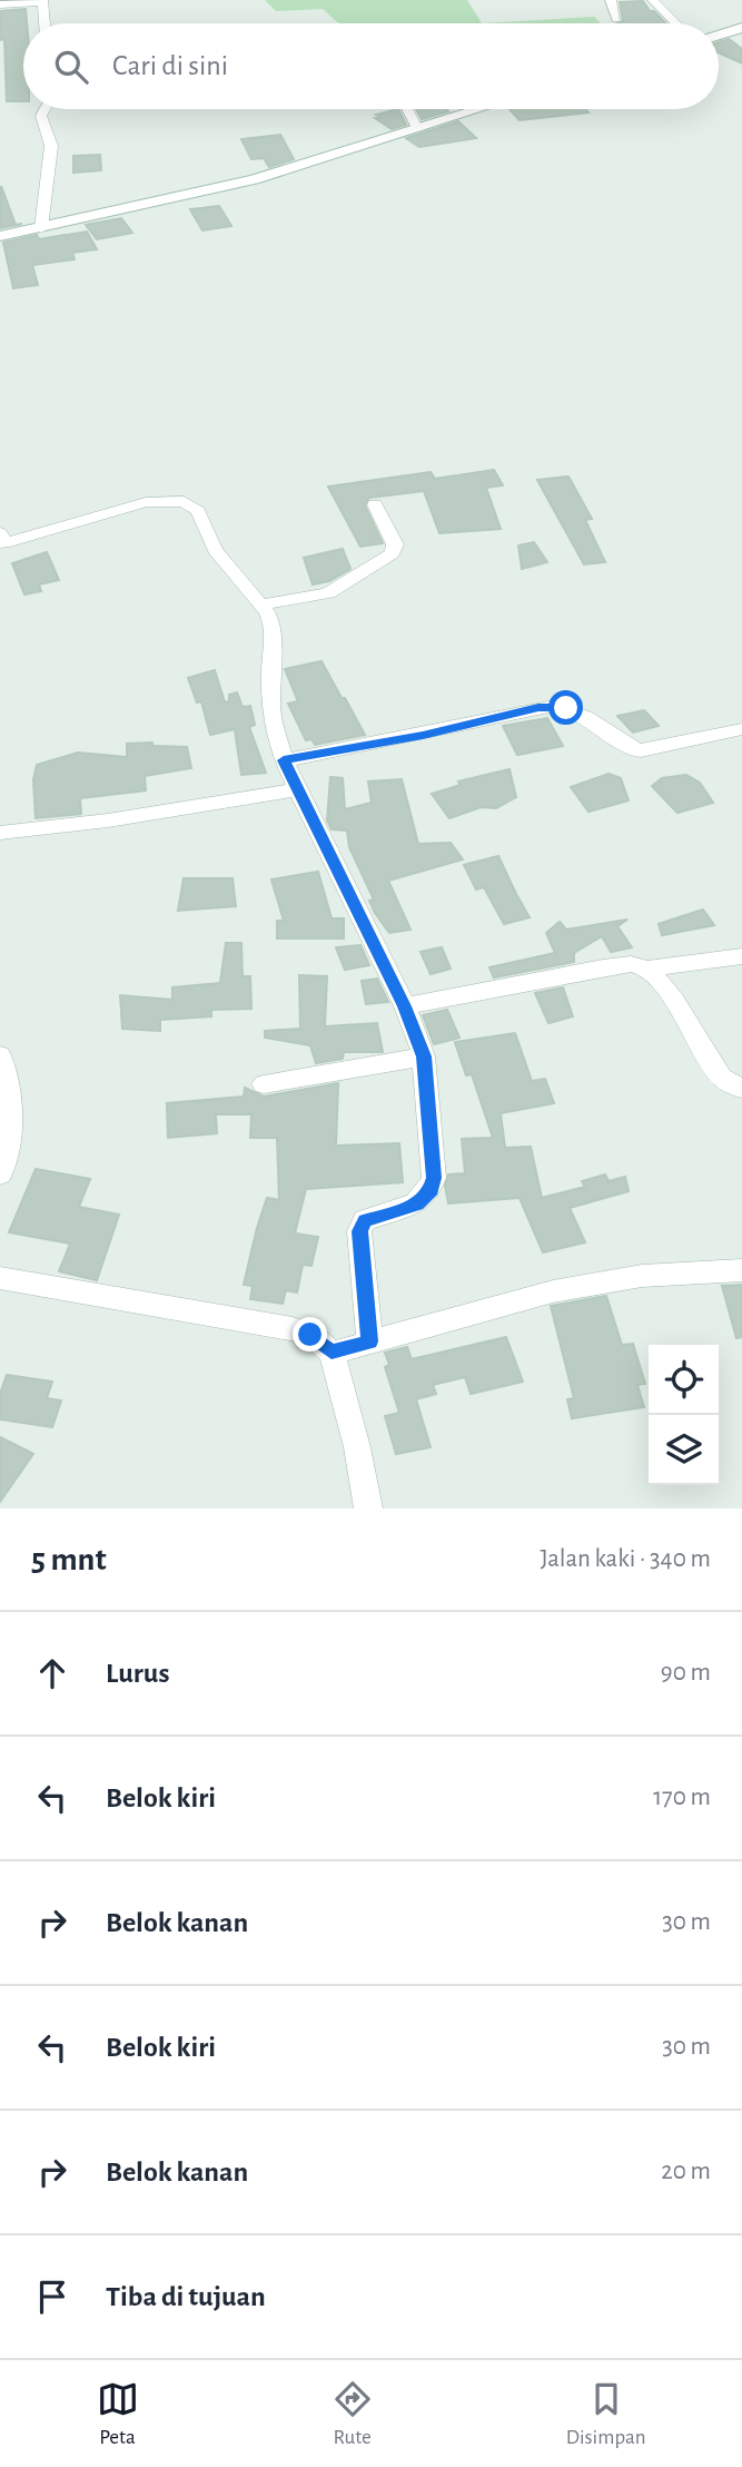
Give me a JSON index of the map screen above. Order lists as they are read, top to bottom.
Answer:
{
  "page": {
    "search": "Cari di sini",
    "heading": ["5 mnt", "Jalan kaki · 340 m"],
    "list": [
      ["Lurus", "90 m"],
      ["Belok kiri", "170 m"],
      ["Belok kanan", "30 m"],
      ["Belok kiri", "30 m"],
      ["Belok kanan", "20 m"],
      "Tiba di tujuan"
    ],
    "nav": ["Peta", "Rute", "Disimpan"]
  }
}
